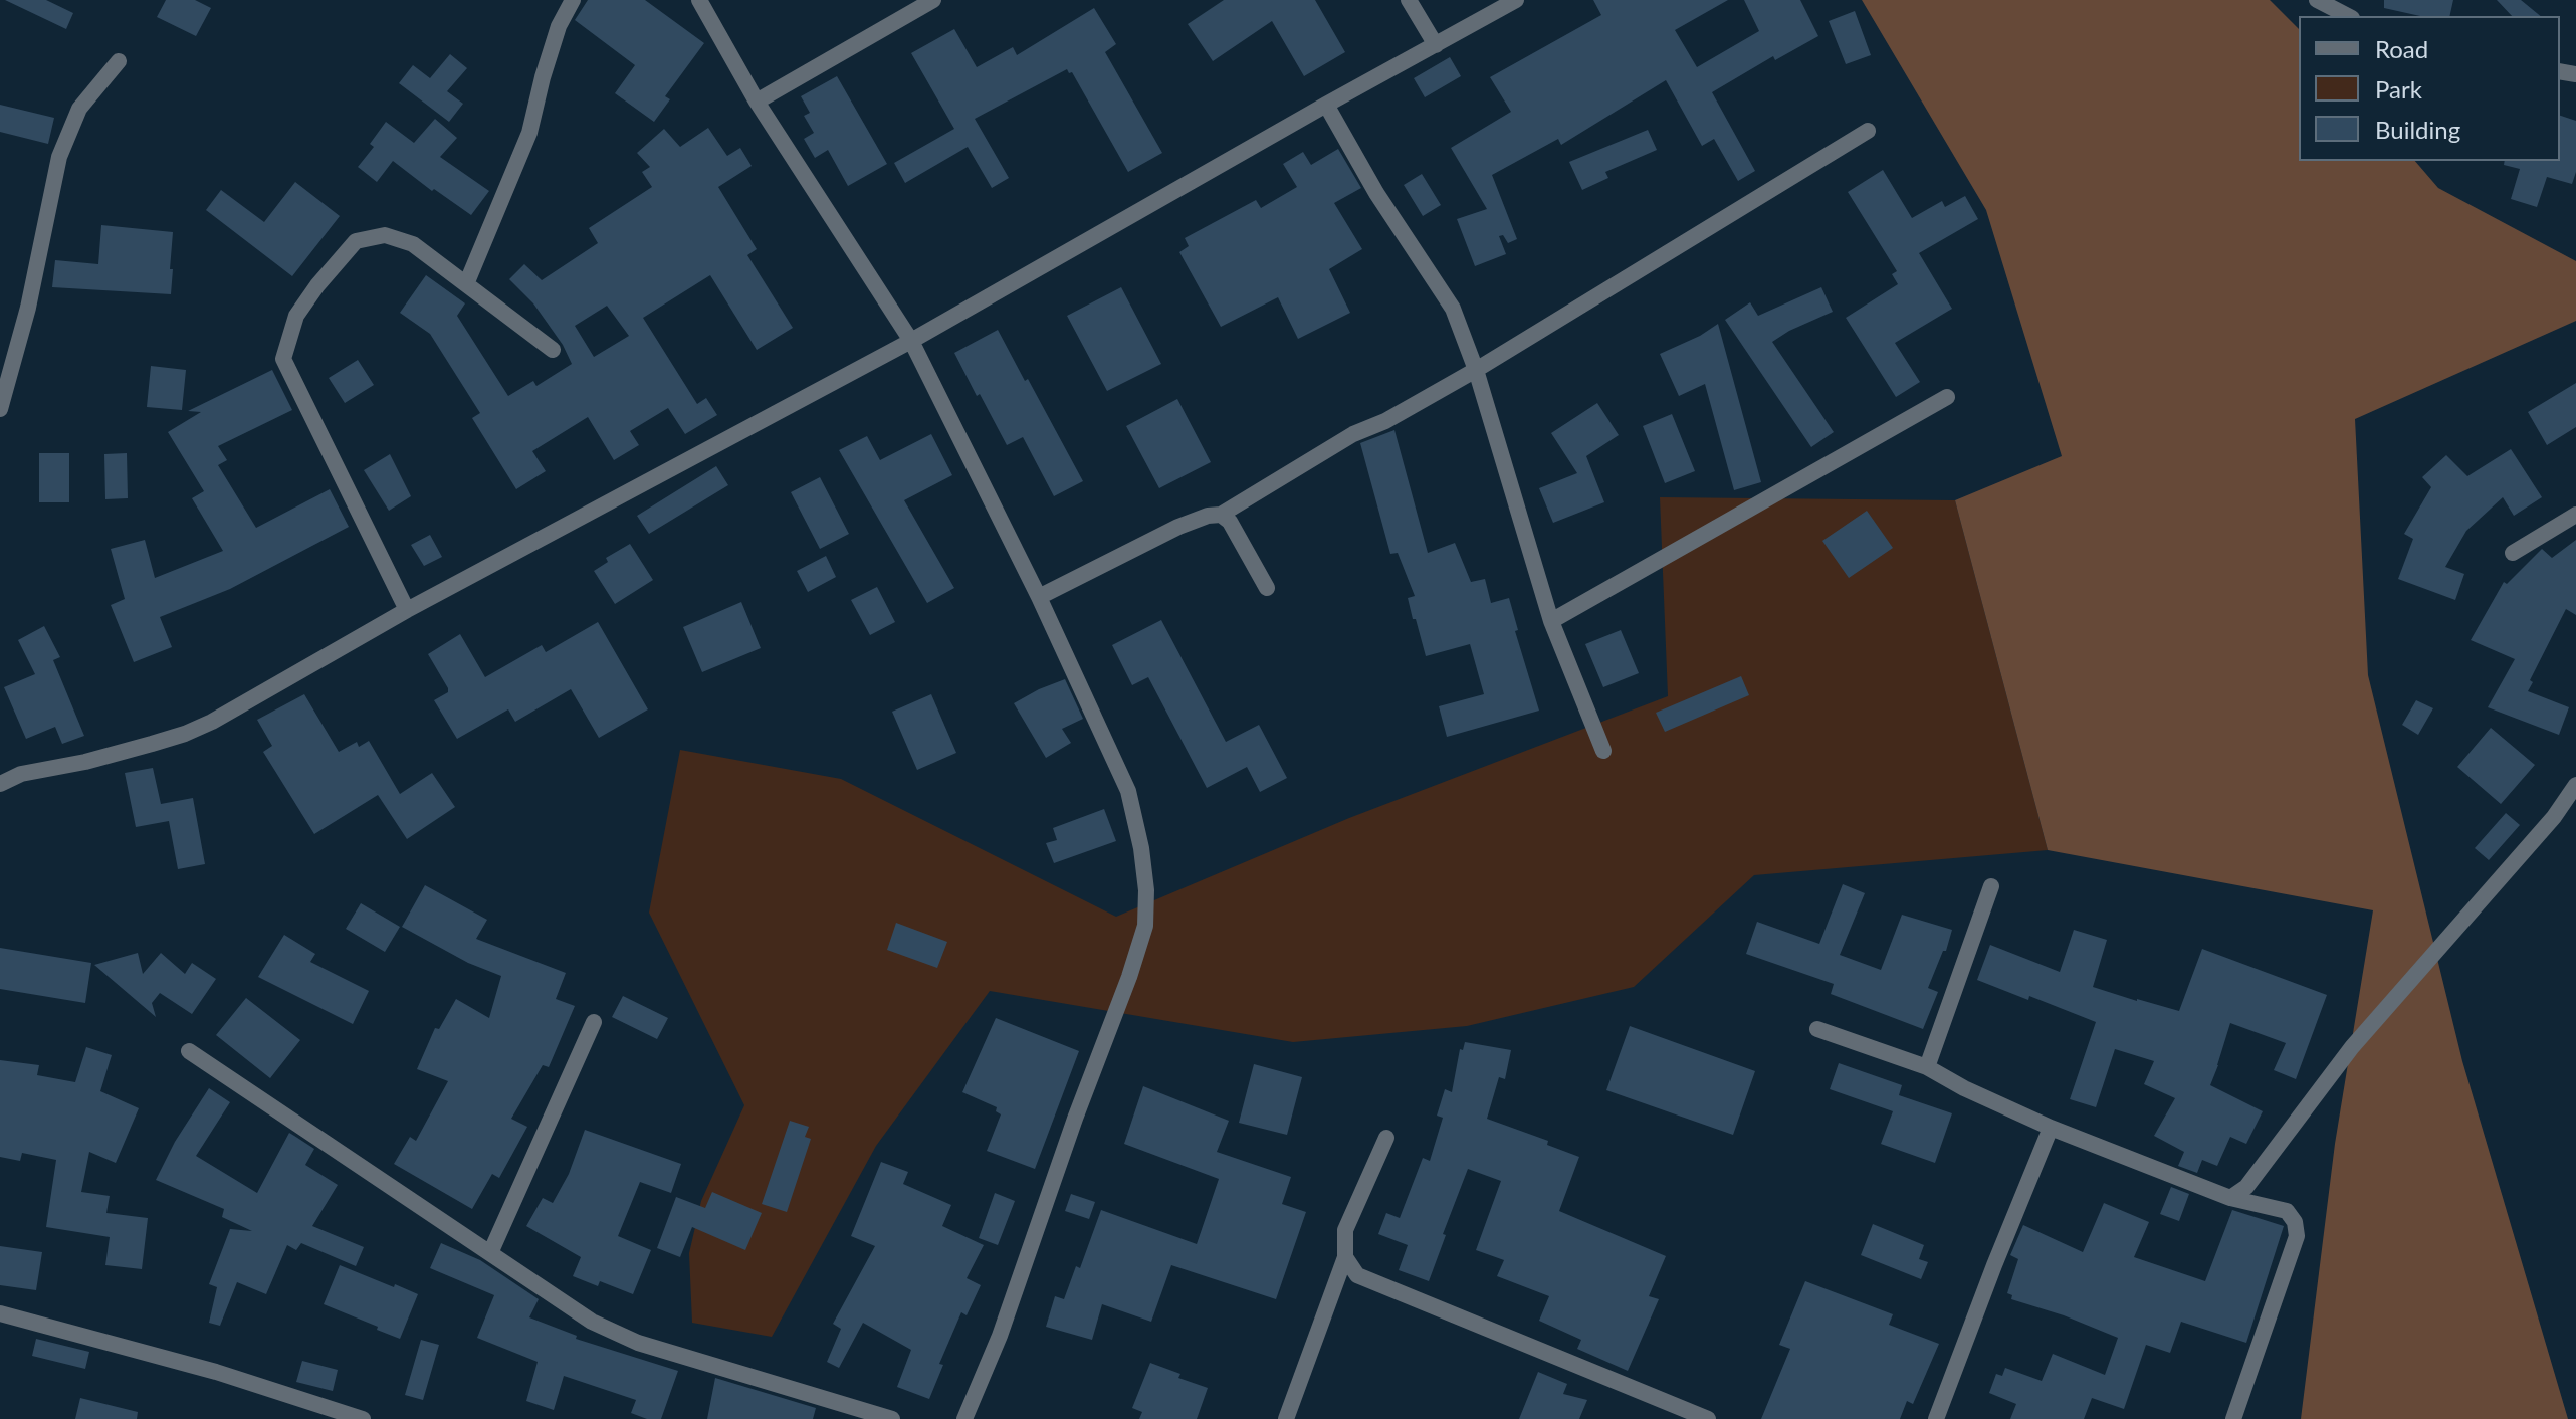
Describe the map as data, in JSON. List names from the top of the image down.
{
  "legend": ["Road", "Park", "Building"]
}
